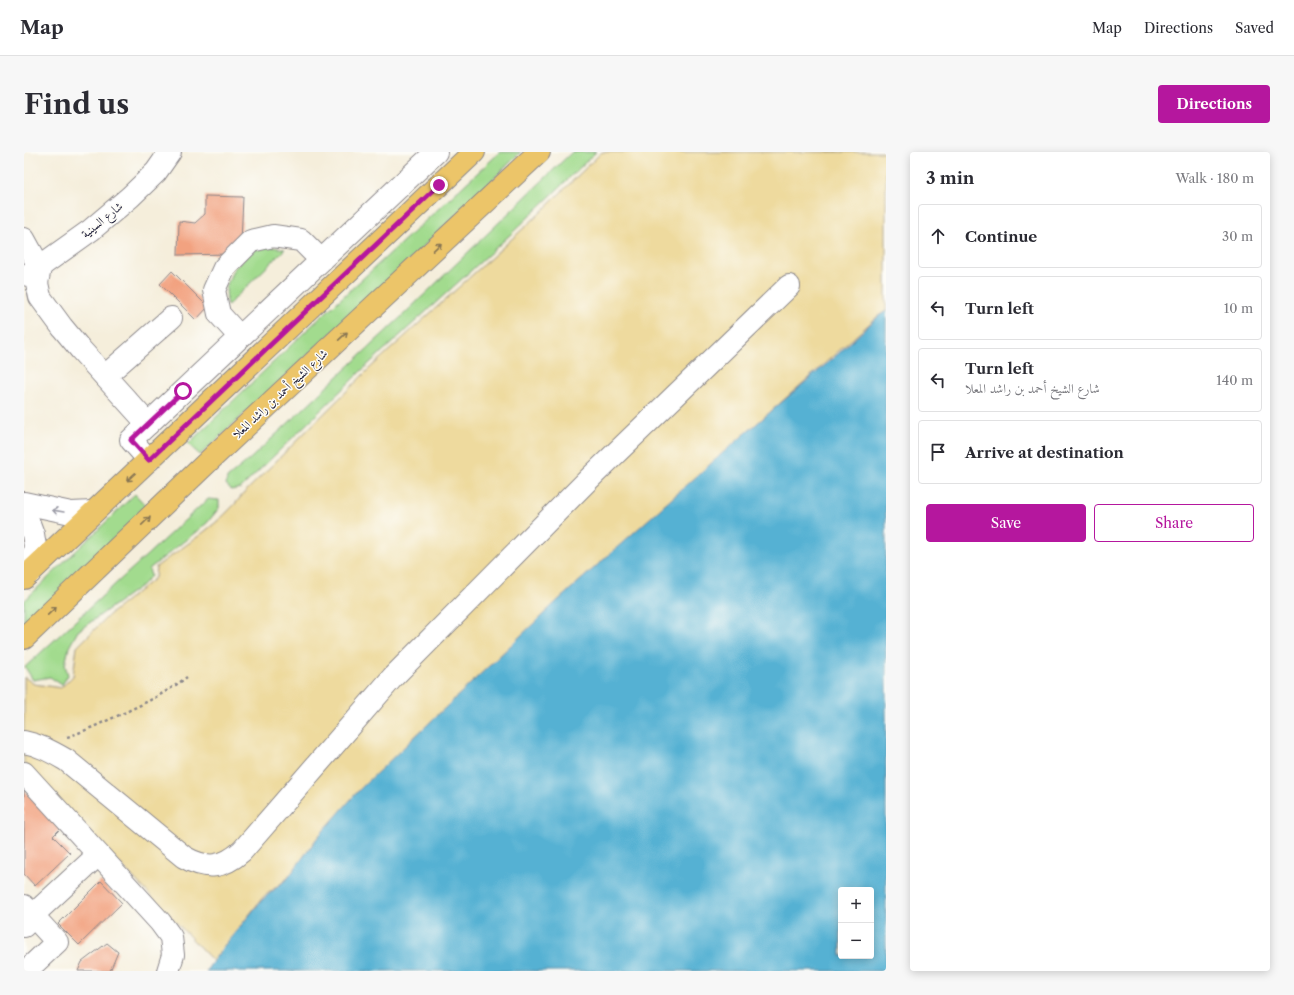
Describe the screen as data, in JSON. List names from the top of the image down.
{
  "streets": {
    "main road": ["شارع الشيخ أحمد بن راشد المعلا"],
    "street": ["شارع السينية"]
  },
  "page": {
    "header": "Map",
    "nav": ["Map", "Directions", "Saved"],
    "buttons": [
      "Directions",
      ["Save", "Share"]
    ],
    "title": "Find us",
    "heading": ["3 min", "Walk · 180 m"],
    "list": [
      ["Continue", "30 m"],
      ["Turn left", "10 m"],
      ["Turn left", "شارع الشيخ أحمد بن راشد المعلا", "140 m"],
      "Arrive at destination"
    ],
    "map_buttons": ["+", "−"]
  }
}
